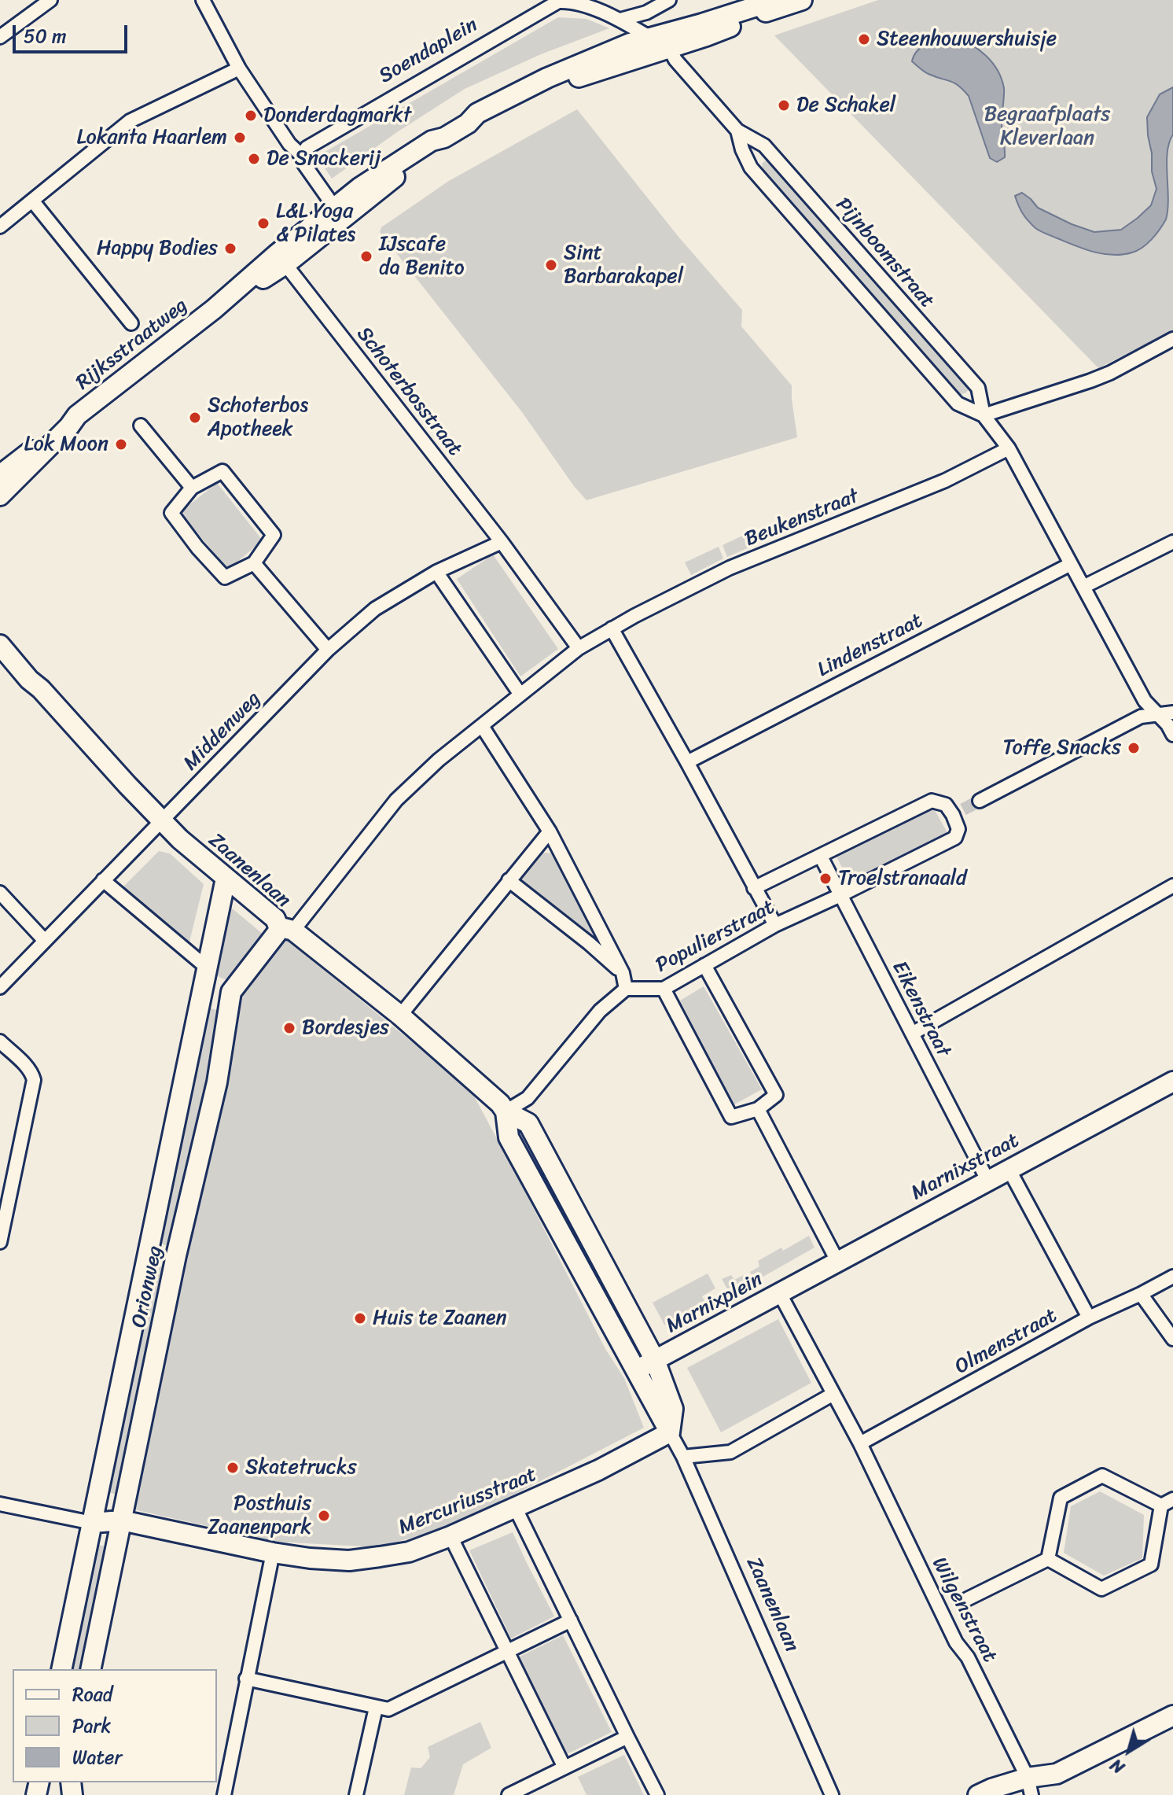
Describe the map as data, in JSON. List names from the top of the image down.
{
  "streets": {
    "street": [
      "Soendaplein",
      "Pijnboomstraat",
      "Rijksstraatweg",
      "Schoterbosstraat",
      "Beukenstraat",
      "Lindenstraat",
      "Middenweg",
      "Zaanenlaan",
      "Populierstraat",
      "Eikenstraat",
      "Marnixstraat",
      "Orionweg",
      "Marnixplein",
      "Olmenstraat",
      "Mercuriusstraat",
      "Wilgenstraat"
    ]
  },
  "crossings": [
    ["Pijnboomstraat", "Beukenstraat"],
    ["Pijnboomstraat", "Lindenstraat"],
    ["Rijksstraatweg", "Schoterbosstraat"],
    ["Schoterbosstraat", "Beukenstraat"],
    ["Schoterbosstraat", "Middenweg"],
    ["Beukenstraat", "Zaanenlaan"],
    ["Beukenstraat", "Orionweg"],
    ["Middenweg", "Zaanenlaan"],
    ["Zaanenlaan", "Orionweg"],
    ["Zaanenlaan", "Marnixplein"],
    ["Zaanenlaan", "Mercuriusstraat"],
    ["Populierstraat", "Eikenstraat"],
    ["Eikenstraat", "Marnixstraat"],
    ["Marnixstraat", "Marnixplein"],
    ["Orionweg", "Mercuriusstraat"],
    ["Marnixplein", "Olmenstraat"],
    ["Marnixplein", "Wilgenstraat"],
    ["Olmenstraat", "Wilgenstraat"]
  ],
  "parks": ["Begraafplaats Kleverlaan"],
  "places": [
    "Steenhouwershuisje",
    "De Schakel",
    "Donderdagmarkt",
    "Lokanta Haarlem",
    "De Snackerij",
    "L&L Yoga & Pilates",
    "Happy Bodies",
    "IJscafe da Benito",
    "Sint Barbarakapel",
    "Schoterbos Apotheek",
    "Lok Moon",
    "Toffe Snacks",
    "Troelstranaald",
    "Bordesjes",
    "Huis te Zaanen",
    "Skatetrucks",
    "Posthuis Zaanenpark"
  ],
  "legend": ["Road", "Park", "Water"],
  "scale_bar": "50 m",
  "north": "bottom left"
}
